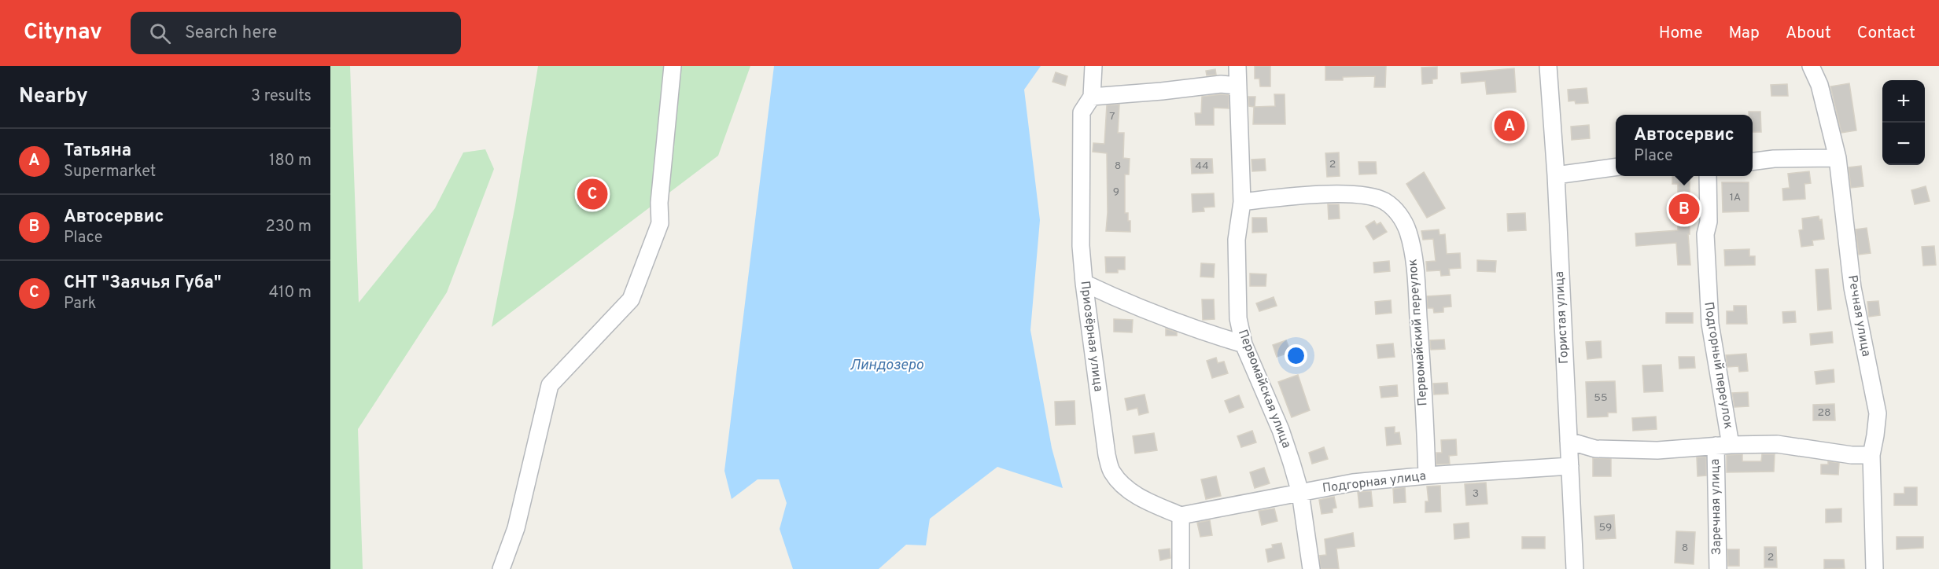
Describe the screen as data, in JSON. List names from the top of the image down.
{
  "streets": {
    "street": [
      "Речная улица",
      "Гористая улица",
      "Первомайский переулок",
      "Приозёрная улица",
      "Подгорный переулок",
      "Первомайская улица",
      "Подгорная улица",
      "Заречная улица"
    ]
  },
  "crossings": [
    ["Гористая улица", "Подгорная улица"],
    ["Первомайский переулок", "Первомайская улица"],
    ["Первомайский переулок", "Подгорная улица"],
    ["Приозёрная улица", "Подгорная улица"],
    ["Подгорный переулок", "Заречная улица"],
    ["Первомайская улица", "Подгорная улица"]
  ],
  "water": ["Линдозеро"],
  "house_numbers": [
    "7",
    "2",
    "8",
    "44",
    "9",
    "1А",
    "55",
    "28",
    "3",
    "59",
    "8",
    "2"
  ],
  "page": {
    "header": "Citynav",
    "search": "Search here",
    "nav": [
      "Home",
      "Map",
      "About",
      "Contact"
    ],
    "heading": ["Nearby", "3 results"],
    "map_buttons": ["+", "−"],
    "pins": ["A", "C", "B"],
    "popup": ["Автосервис", "Place"],
    "list": [
      {
        "mark": "A",
        "name": "Татьяна",
        "note": "Supermarket",
        "value": "180 m"
      },
      {
        "mark": "B",
        "name": "Автосервис",
        "note": "Place",
        "value": "230 m"
      },
      {
        "mark": "C",
        "name": "СНТ \"Заячья Губа\"",
        "note": "Park",
        "value": "410 m"
      }
    ]
  }
}
